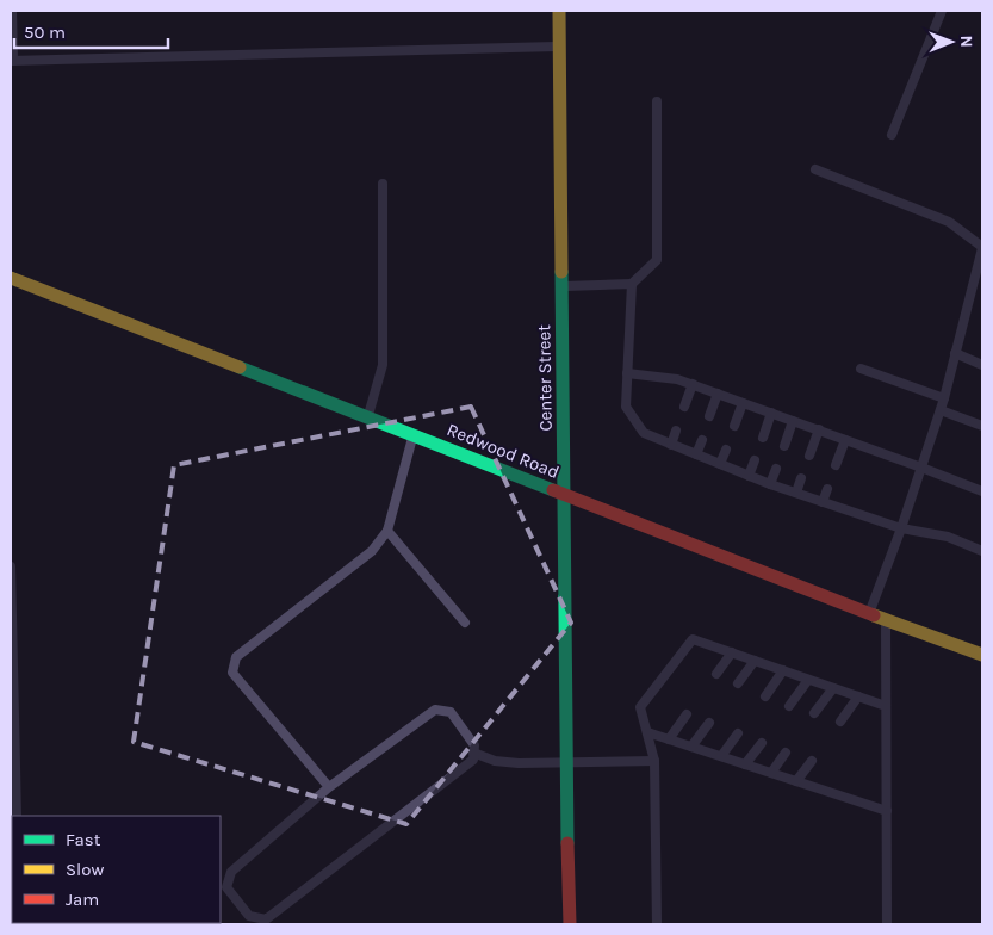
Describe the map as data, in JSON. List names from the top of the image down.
{
  "streets": {
    "main road": ["Center Street", "Redwood Road"]
  },
  "crossings": [
    ["Center Street", "Redwood Road"]
  ],
  "legend": ["Fast", "Slow", "Jam"],
  "scale_bar": "50 m",
  "north": "right"
}
